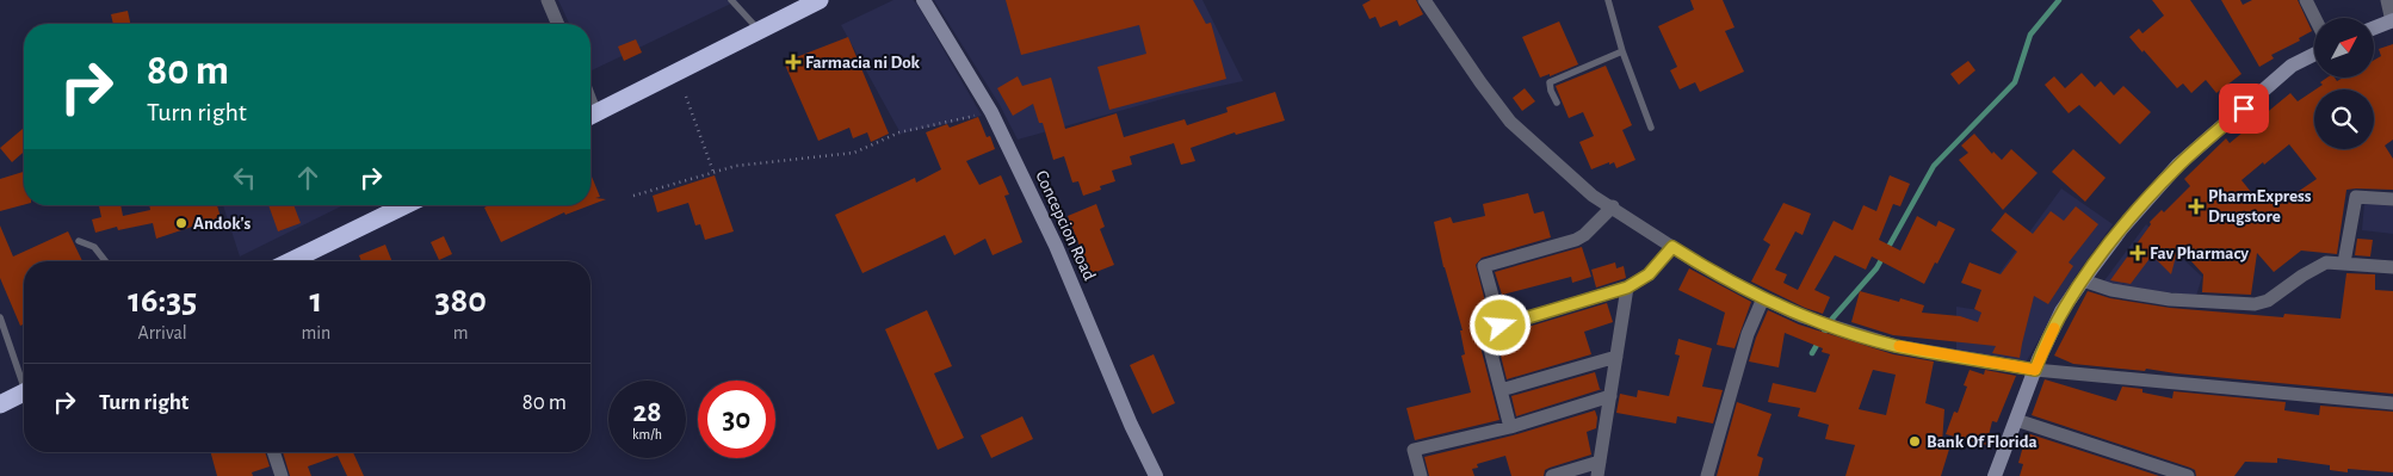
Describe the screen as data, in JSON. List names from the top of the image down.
{
  "streets": {
    "main road": ["Concepcion Road"]
  },
  "places": {
    "health": ["Farmacia ni Dok", "PharmExpress Drugstore", "Fav Pharmacy"],
    "other": ["Andok's", "Bank Of Florida"]
  },
  "north": "top right",
  "page": {
    "turn": ["80 m", "Turn right"],
    "eta": [
      "16:35",
      "Arrival",
      "1",
      "min",
      "380",
      "m"
    ],
    "list": [
      {
        "name": "Turn right",
        "value": "80 m"
      }
    ],
    "speed": "28 km/h",
    "limit": "30"
  }
}
